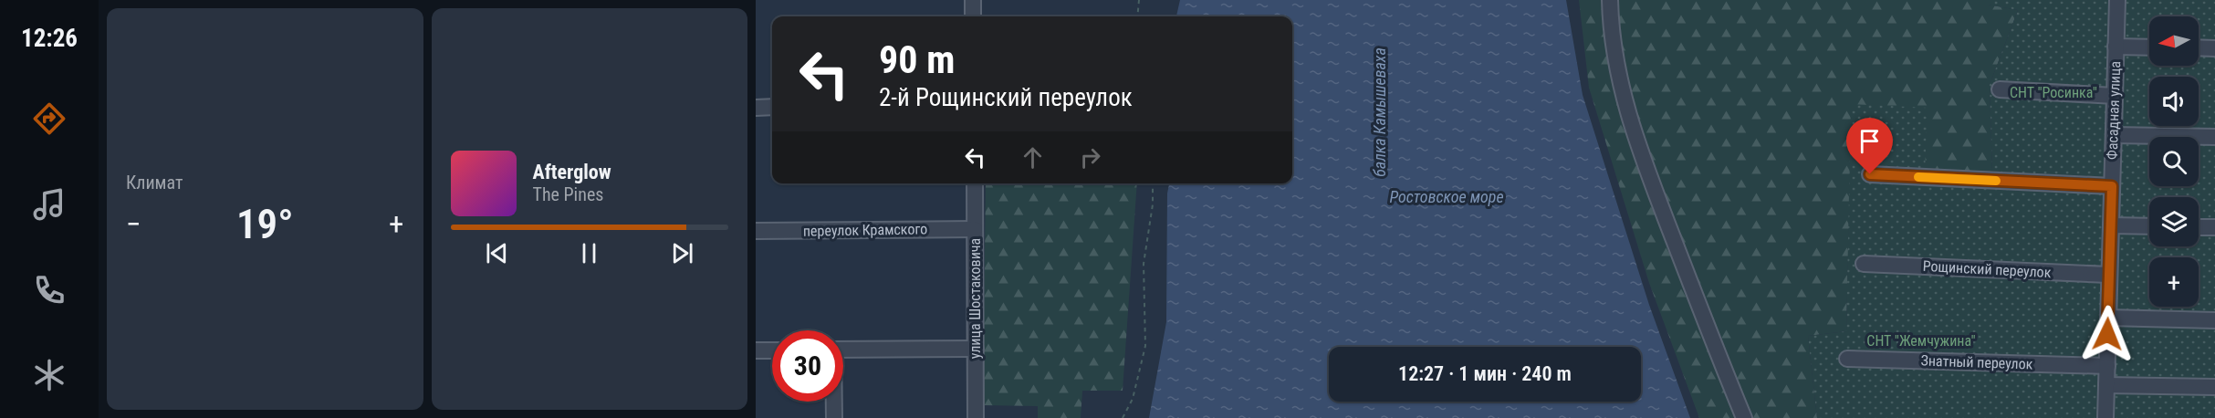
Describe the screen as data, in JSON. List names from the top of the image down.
{
  "streets": {
    "street": [
      "Фасадная улица",
      "переулок Крамского",
      "Рощинский переулок",
      "улица Шостаковича",
      "Знатный переулок"
    ]
  },
  "crossings": [
    ["Фасадная улица", "Рощинский переулок"],
    ["Фасадная улица", "Знатный переулок"],
    ["переулок Крамского", "улица Шостаковича"]
  ],
  "water": ["балка Камышеваха", "Ростовское море"],
  "parks": ["СНТ \"Росинка\"", "СНТ \"Жемчужина\""],
  "north": "left",
  "page": {
    "tabs": "12:26",
    "tile": "Климат",
    "map_buttons": "+",
    "turn": ["90 m", "2-й Рощинский переулок"],
    "song": ["Afterglow", "The Pines"],
    "heat": ["−", "19°", "+"],
    "limit": "30",
    "trip": "12:27 · 1 мин · 240 m"
  }
}
